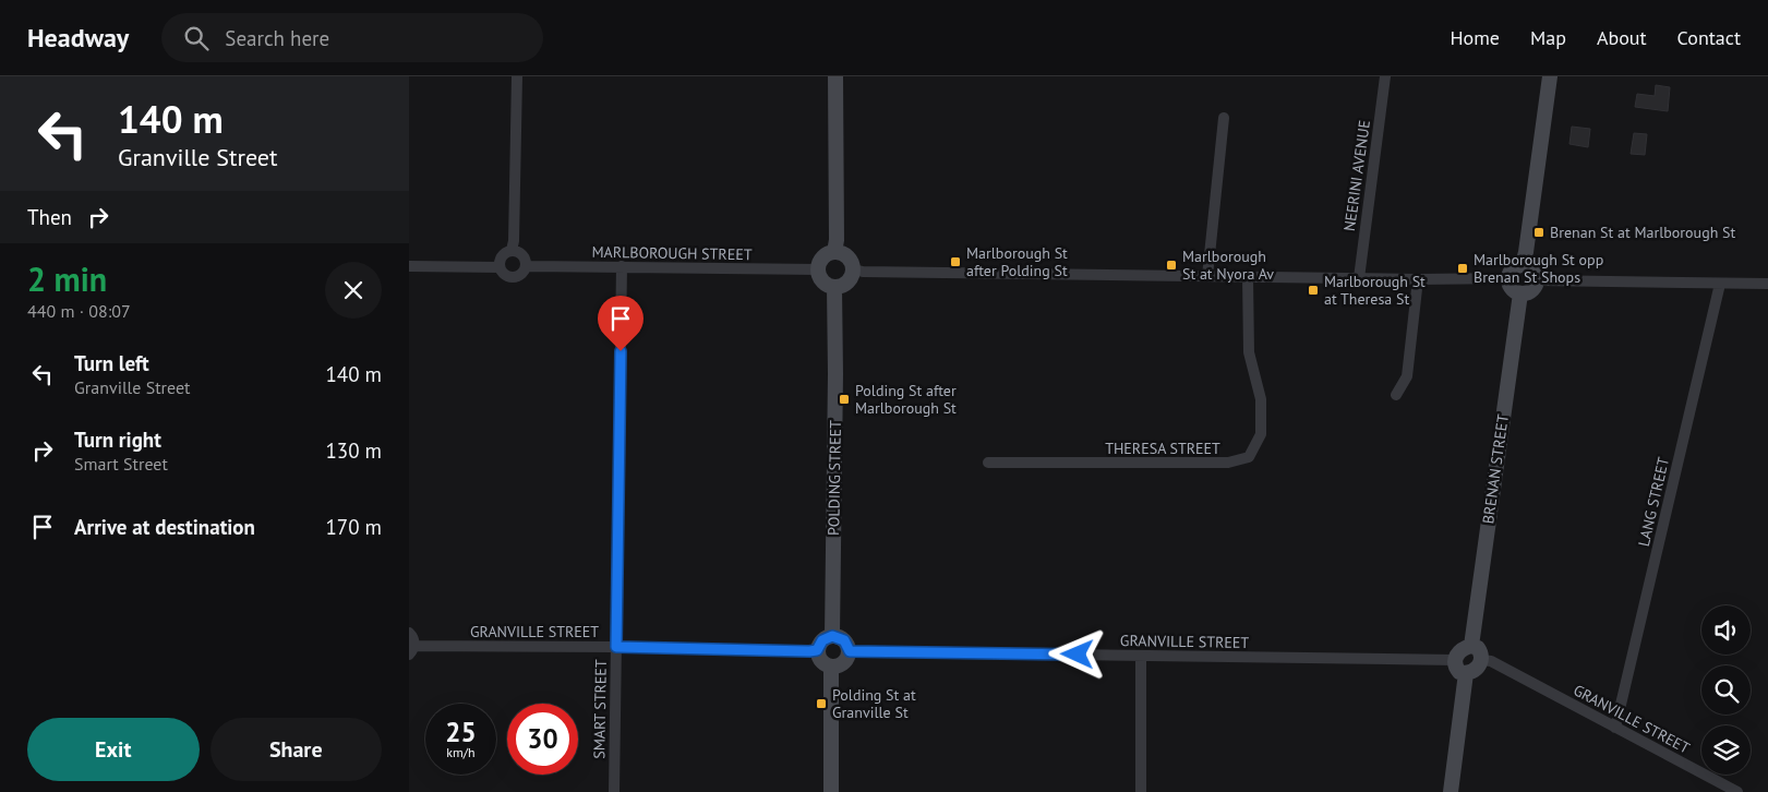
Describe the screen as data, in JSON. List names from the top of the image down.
{
  "streets": {
    "main road": ["BRENAN STREET", "POLDING STREET"],
    "street": [
      "NEERINI AVENUE",
      "MARLBOROUGH STREET",
      "THERESA STREET",
      "LANG STREET",
      "GRANVILLE STREET",
      "SMART STREET"
    ]
  },
  "crossings": [
    ["MARLBOROUGH STREET", "POLDING STREET"],
    ["MARLBOROUGH STREET", "SMART STREET"],
    ["BRENAN STREET", "GRANVILLE STREET"],
    ["POLDING STREET", "GRANVILLE STREET"],
    ["LANG STREET", "GRANVILLE STREET"],
    ["GRANVILLE STREET", "SMART STREET"]
  ],
  "places": {
    "transit": [
      "Brenan St at Marlborough St",
      "Marlborough St after Polding St",
      "Marlborough St at Nyora Av",
      "Marlborough St opp Brenan St Shops",
      "Marlborough St at Theresa St",
      "Polding St after Marlborough St",
      "Polding St at Granville St"
    ]
  },
  "page": {
    "header": "Headway",
    "search": "Search here",
    "nav": [
      "Home",
      "Map",
      "About",
      "Contact"
    ],
    "turn": ["140 m", "Granville Street"],
    "then": "Then",
    "heading": ["2 min", "440 m · 08:07"],
    "list": [
      {
        "name": "Turn left",
        "note": "Granville Street",
        "value": "140 m"
      },
      {
        "name": "Turn right",
        "note": "Smart Street",
        "value": "130 m"
      },
      {
        "name": "Arrive at destination",
        "value": "170 m"
      }
    ],
    "speed": "25 km/h",
    "limit": "30",
    "buttons": ["Exit", "Share"]
  }
}
